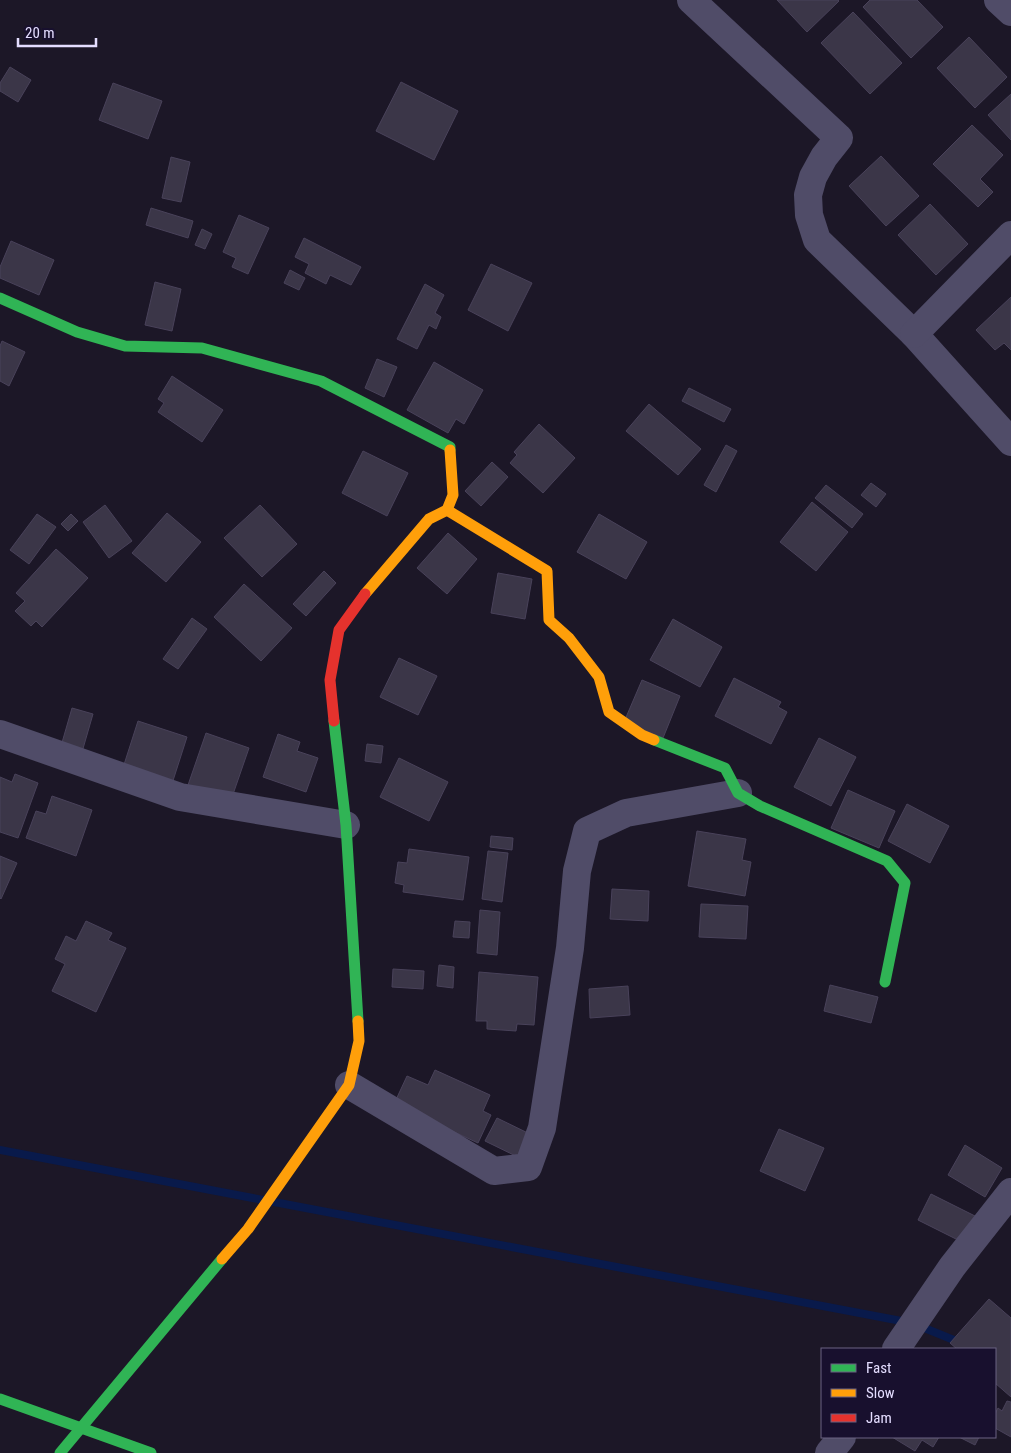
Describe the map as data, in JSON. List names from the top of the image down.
{
  "legend": ["Fast", "Slow", "Jam"],
  "scale_bar": "20 m"
}
